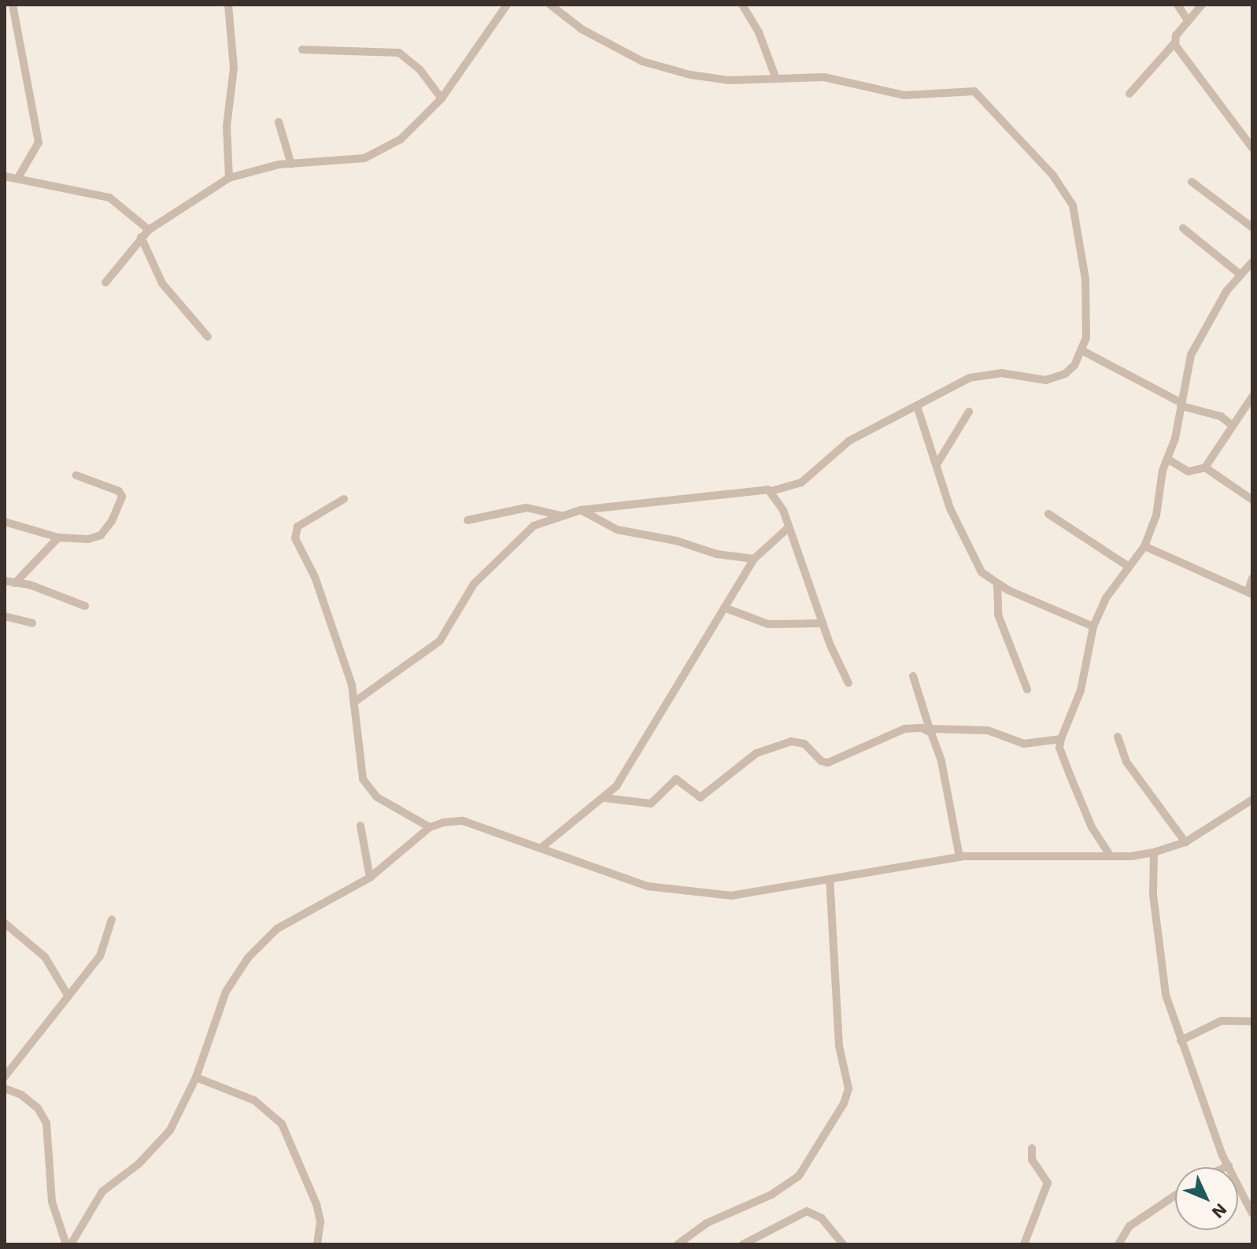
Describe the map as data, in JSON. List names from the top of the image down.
{
  "north": "bottom right"
}
